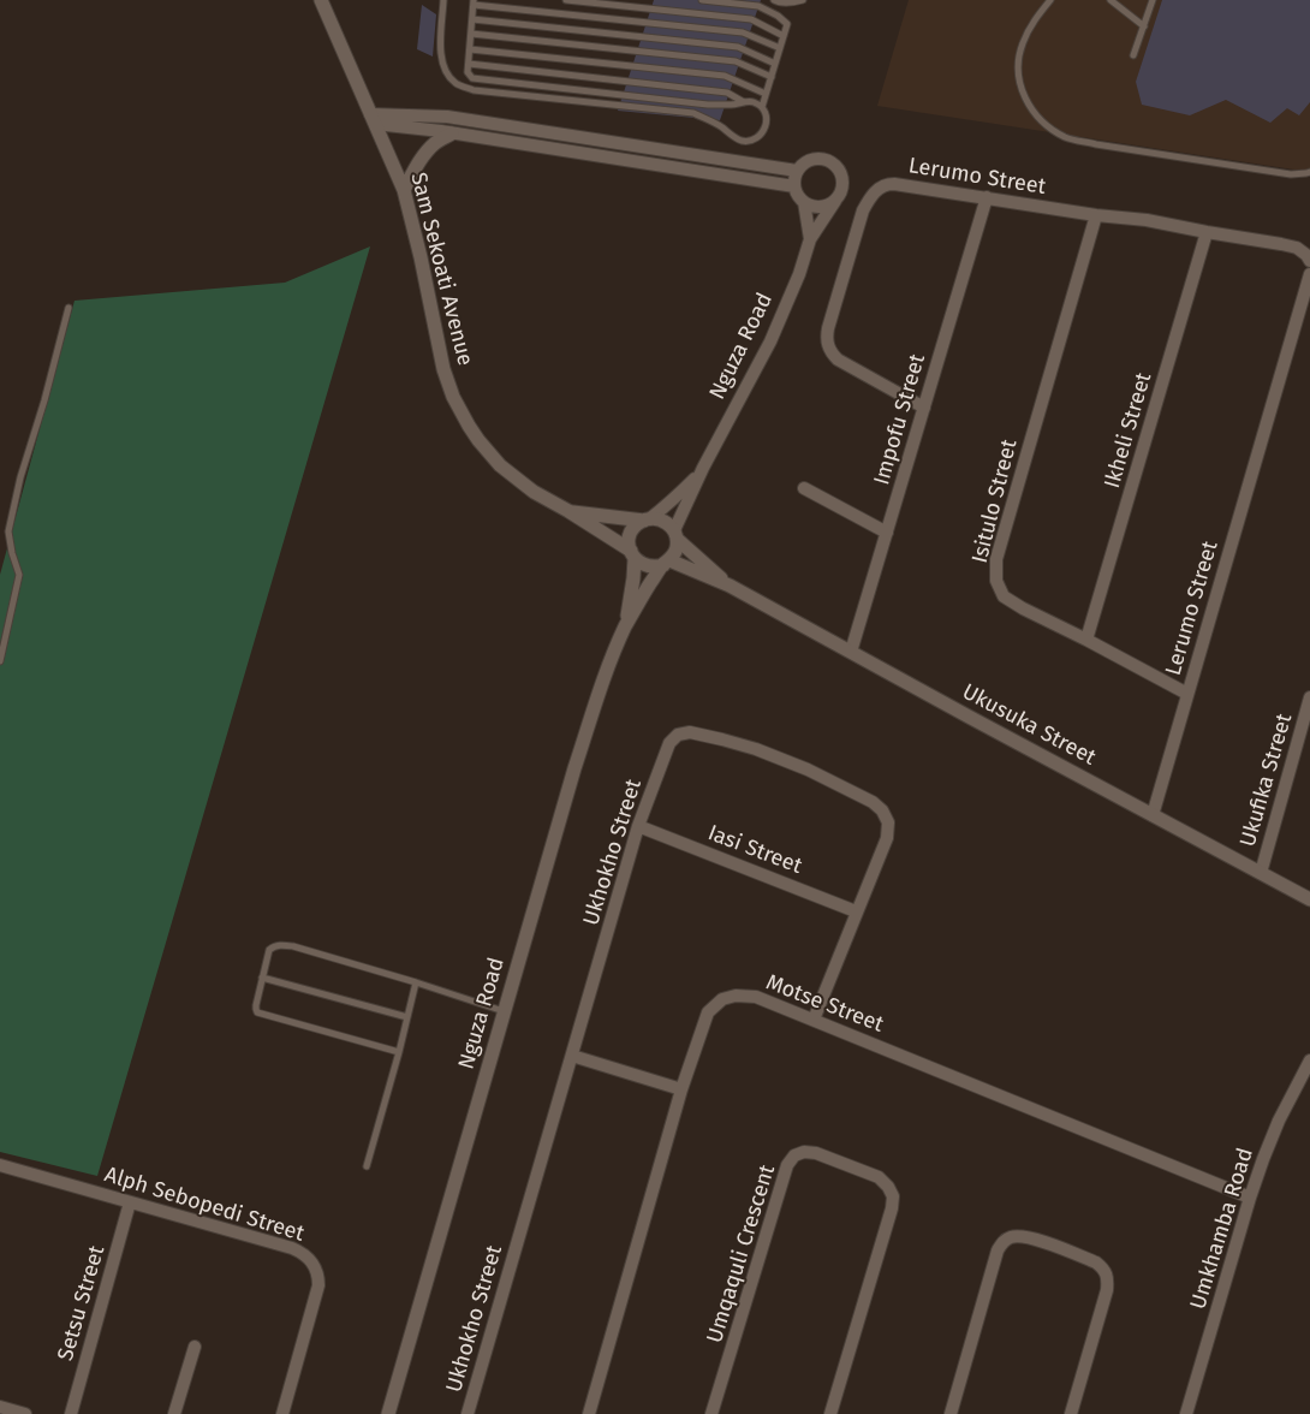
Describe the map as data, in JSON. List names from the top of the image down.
{
  "streets": {
    "street": [
      "Lerumo Street",
      "Sam Sekoati Avenue",
      "Nguza Road",
      "Impofu Street",
      "Ikheli Street",
      "Isitulo Street",
      "Ukusuka Street",
      "Ukufika Street",
      "Iasi Street",
      "Ukhokho Street",
      "Motse Street",
      "Alph Sebopedi Street",
      "Umkhamba Road",
      "Umqaquli Crescent",
      "Setsu Street"
    ]
  },
  "crossings": [
    ["Lerumo Street", "Impofu Street"],
    ["Lerumo Street", "Ikheli Street"],
    ["Lerumo Street", "Isitulo Street"],
    ["Lerumo Street", "Ukusuka Street"],
    ["Sam Sekoati Avenue", "Nguza Road"],
    ["Sam Sekoati Avenue", "Ukusuka Street"],
    ["Nguza Road", "Ukusuka Street"],
    ["Impofu Street", "Ukusuka Street"],
    ["Ikheli Street", "Isitulo Street"],
    ["Ukusuka Street", "Ukufika Street"],
    ["Iasi Street", "Ukhokho Street"],
    ["Ukhokho Street", "Motse Street"],
    ["Motse Street", "Umkhamba Road"],
    ["Alph Sebopedi Street", "Setsu Street"]
  ]
}
